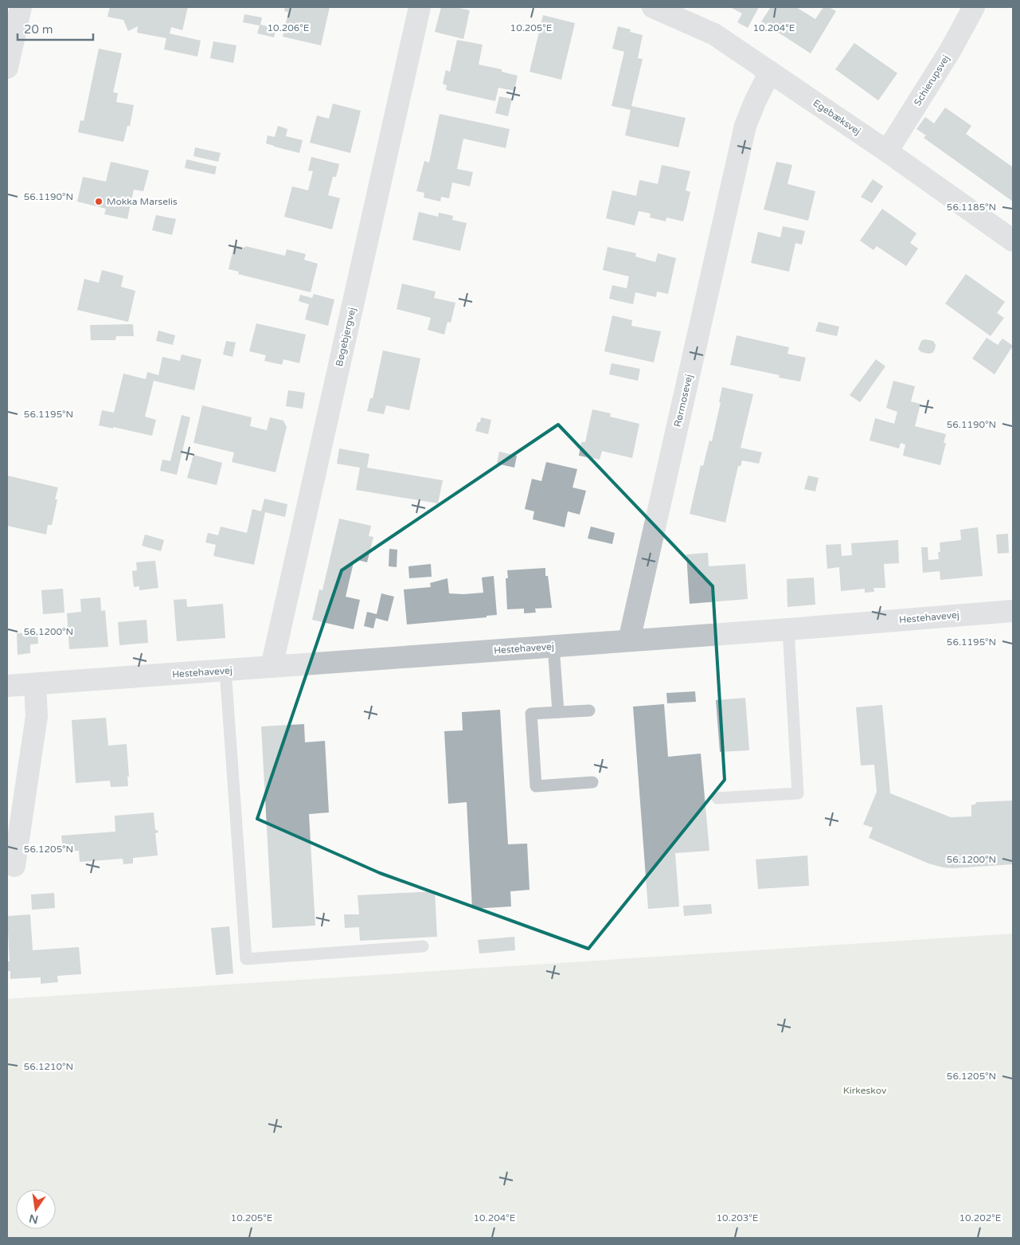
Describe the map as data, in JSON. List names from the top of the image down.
{
  "streets": {
    "street": [
      "Schierupsvej",
      "Egebæksvej",
      "Bøgebjergvej",
      "Rørmosevej",
      "Hestehavevej"
    ]
  },
  "crossings": [
    ["Schierupsvej", "Egebæksvej"],
    ["Egebæksvej", "Rørmosevej"],
    ["Bøgebjergvej", "Hestehavevej"],
    ["Rørmosevej", "Hestehavevej"]
  ],
  "parks": ["Kirkeskov"],
  "places": ["Mokka Marselis"],
  "scale_bar": "20 m",
  "north": "bottom",
  "coordinates": [
    "10.206°E",
    "10.205°E",
    "10.204°E",
    "56.1190°N",
    "56.1185°N",
    "56.1195°N",
    "56.1200°N",
    "56.1205°N",
    "56.1210°N",
    "10.203°E",
    "10.202°E"
  ]
}
